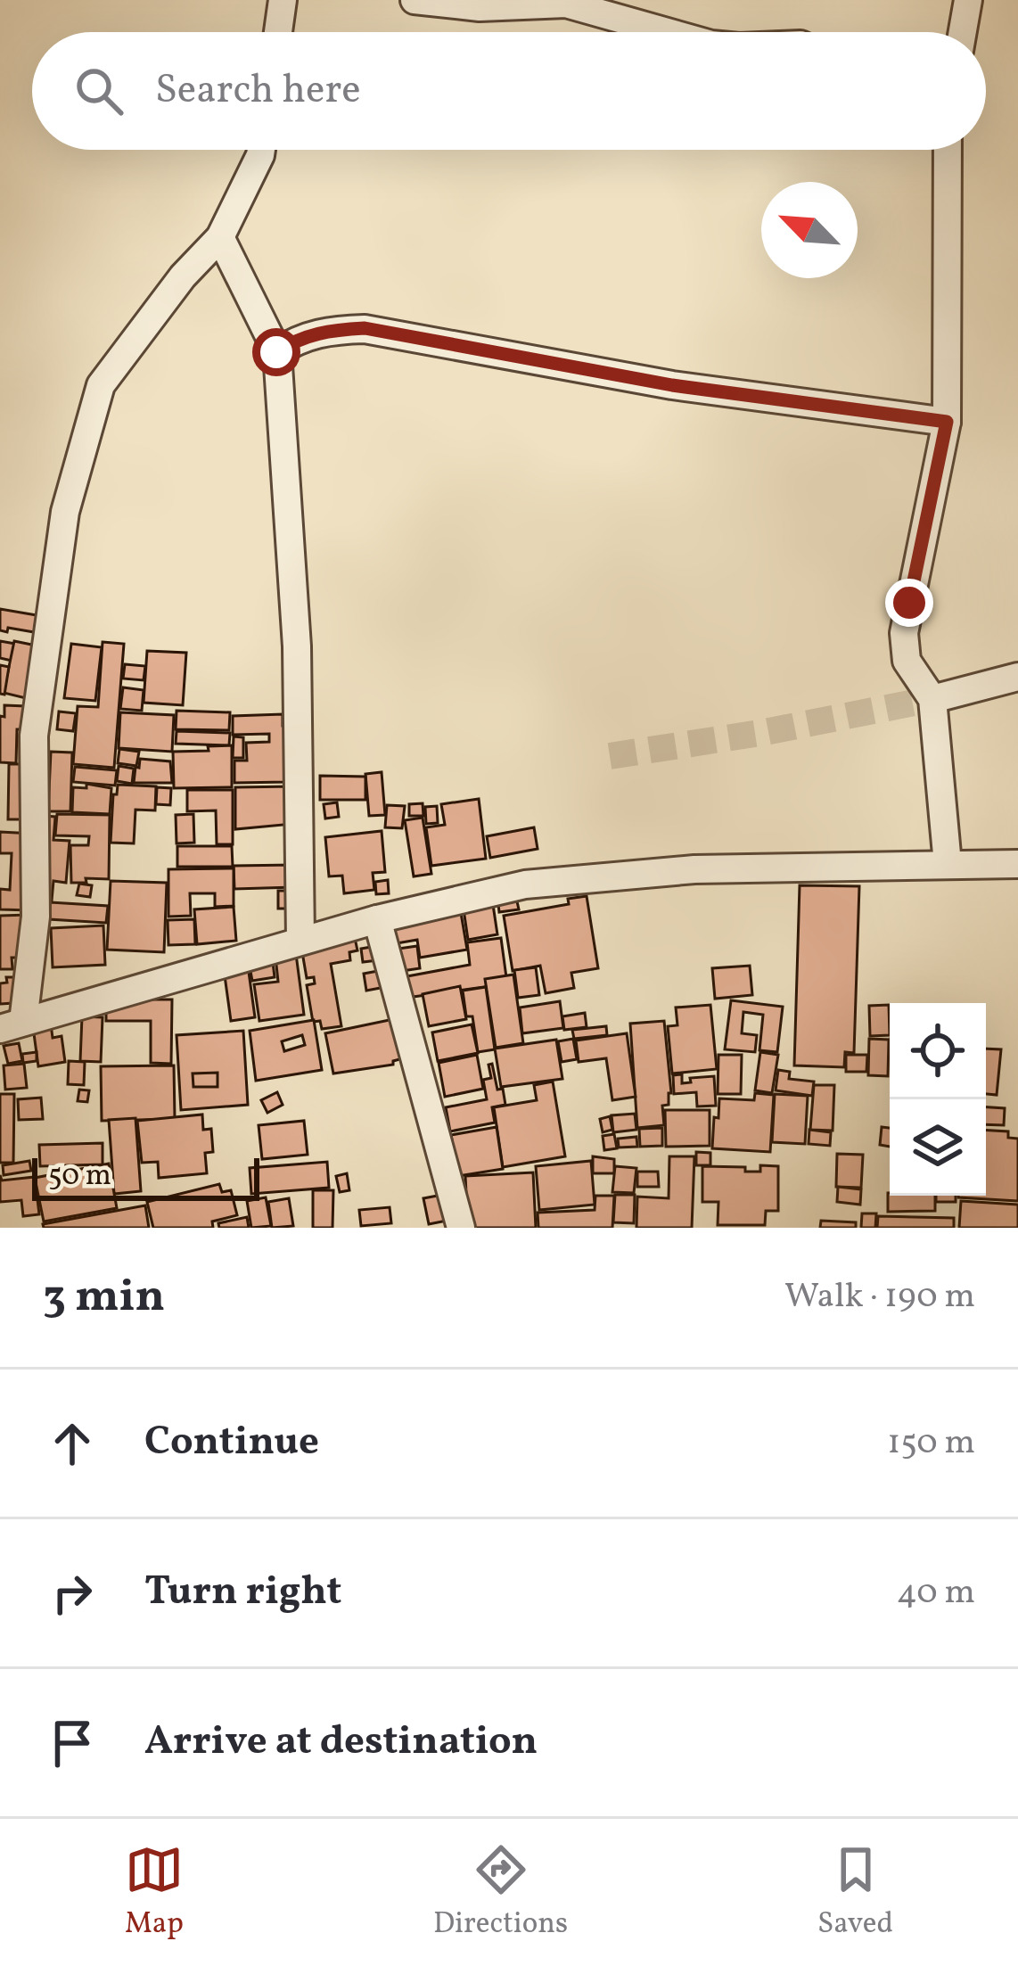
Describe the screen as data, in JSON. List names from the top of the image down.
{
  "scale_bar": "50 m",
  "north": "top left",
  "page": {
    "search": "Search here",
    "scale": "50 m",
    "heading": ["3 min", "Walk · 190 m"],
    "list": [
      ["Continue", "150 m"],
      ["Turn right", "40 m"],
      "Arrive at destination"
    ],
    "nav": ["Map", "Directions", "Saved"]
  }
}
